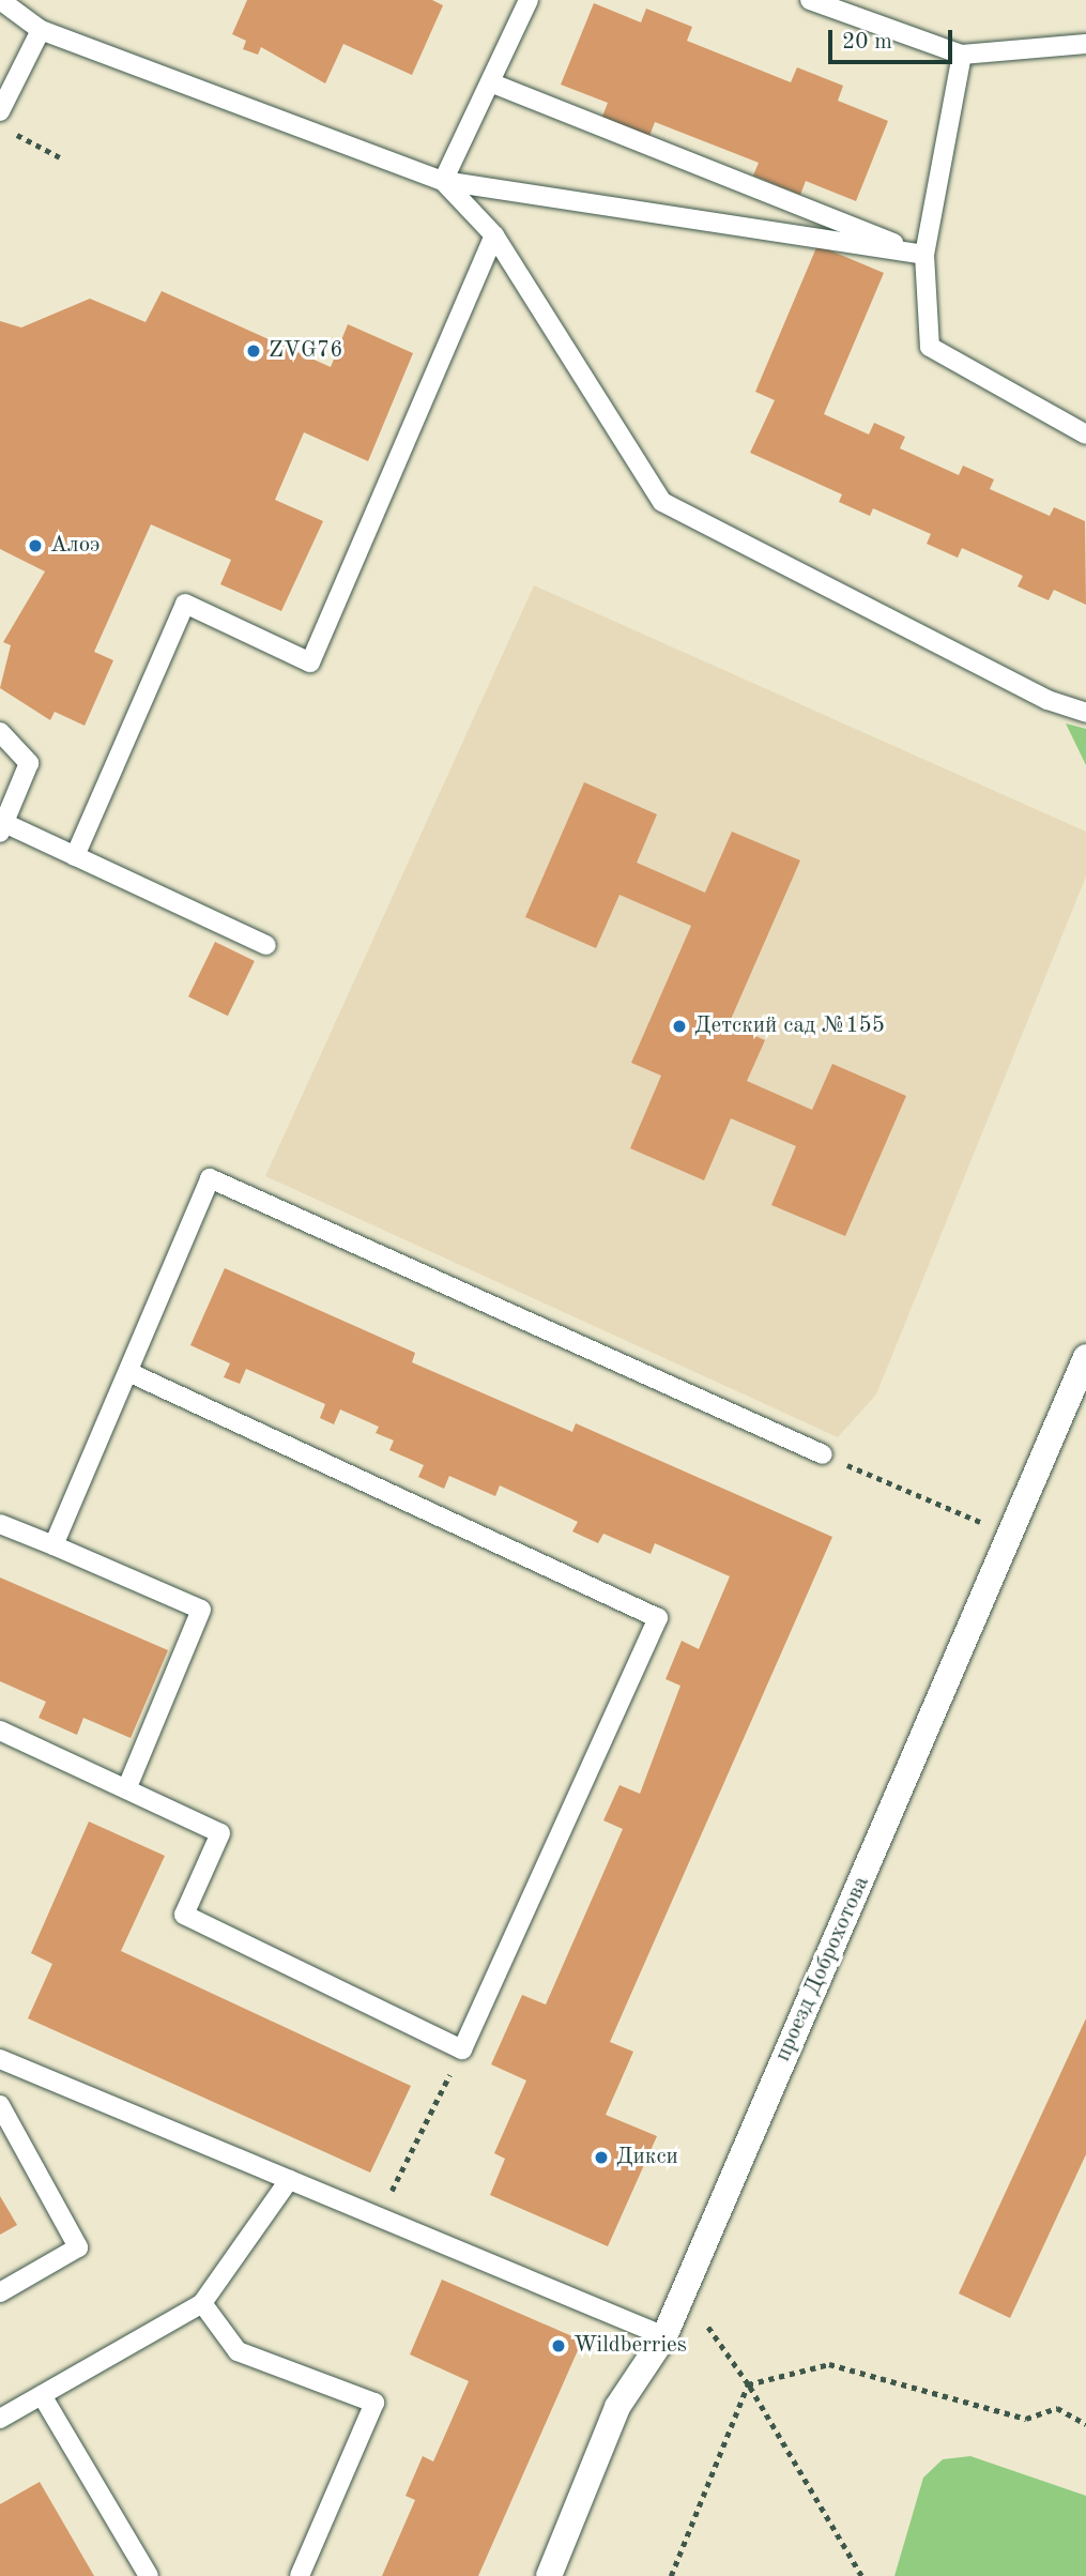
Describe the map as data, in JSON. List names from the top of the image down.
{
  "streets": {
    "street": ["проезд Доброхотова"]
  },
  "places": [
    "ZVG76",
    "Алоэ",
    "Детский сад №155",
    "Дикси",
    "Wildberries"
  ],
  "scale_bar": "20 m"
}
